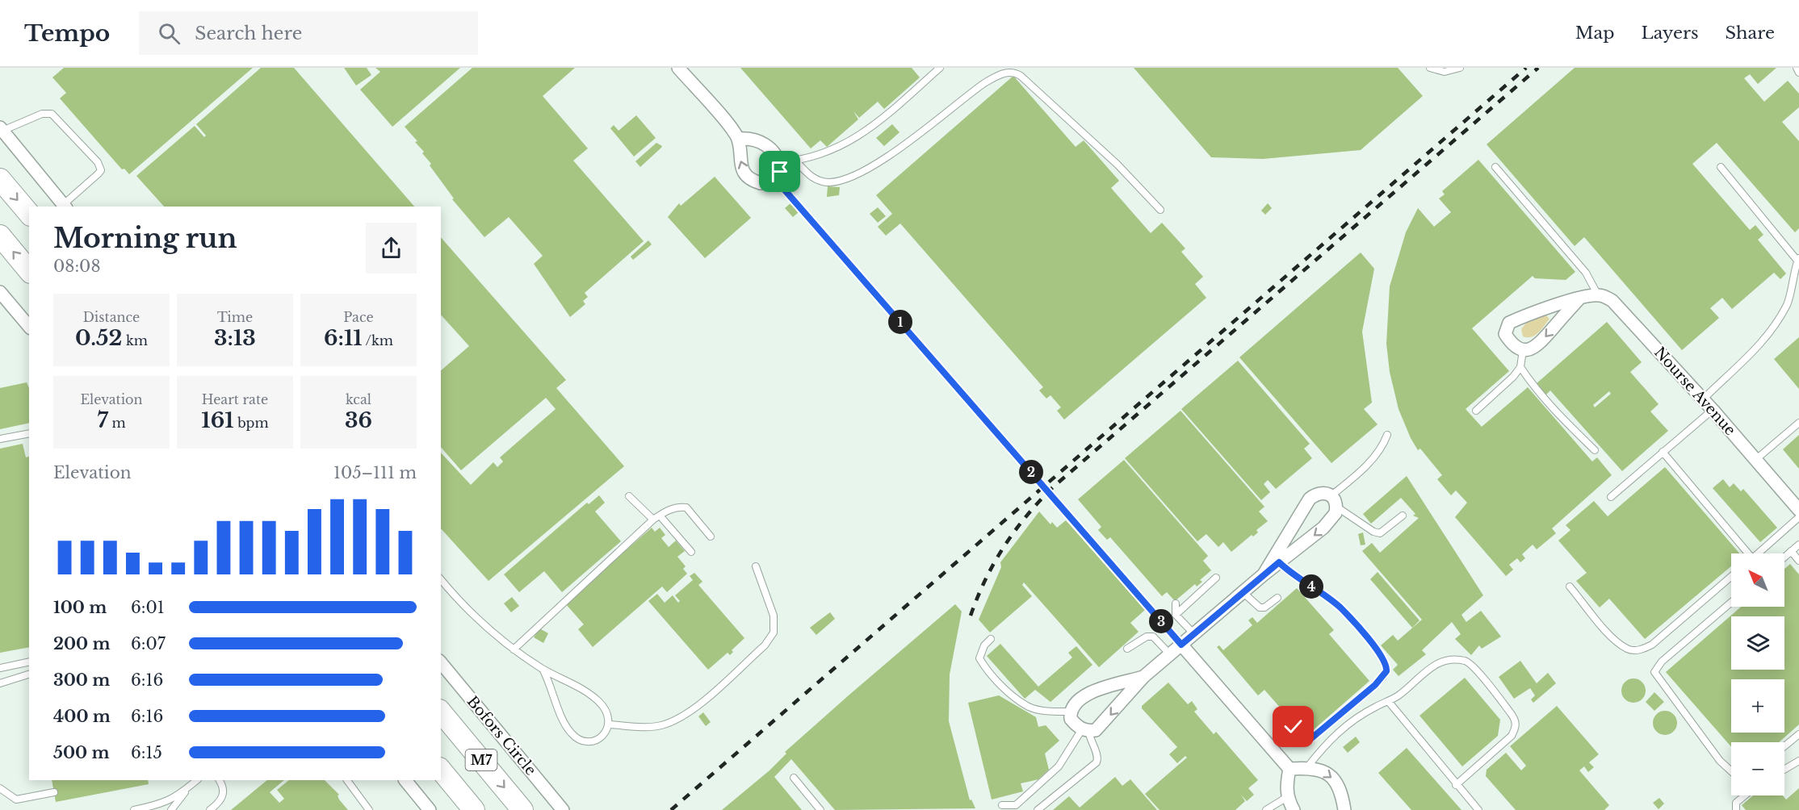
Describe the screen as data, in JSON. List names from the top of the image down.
{
  "streets": {
    "highway": ["M7"],
    "street": ["Nourse Avenue", "Bofors Circle"]
  },
  "north": "top left",
  "page": {
    "header": "Tempo",
    "search": "Search here",
    "nav": ["Map", "Layers", "Share"],
    "heading": ["Morning run", "08:08"],
    "stats": [
      ["Distance", "0.52 km"],
      ["Time", "3:13"],
      ["Pace", "6:11 /km"],
      ["Elevation", "7 m"],
      ["Heart rate", "161 bpm"],
      ["kcal", "36"]
    ],
    "pins": [
      "1",
      "2",
      "4",
      "3"
    ],
    "chart": ["Elevation", "105–111 m"],
    "map_buttons": ["+", "−"],
    "list": [
      {
        "name": "100 m",
        "note": "6:01"
      },
      {
        "name": "200 m",
        "note": "6:07"
      },
      {
        "name": "300 m",
        "note": "6:16"
      },
      {
        "name": "400 m",
        "note": "6:16"
      },
      {
        "name": "500 m",
        "note": "6:15"
      }
    ]
  }
}
